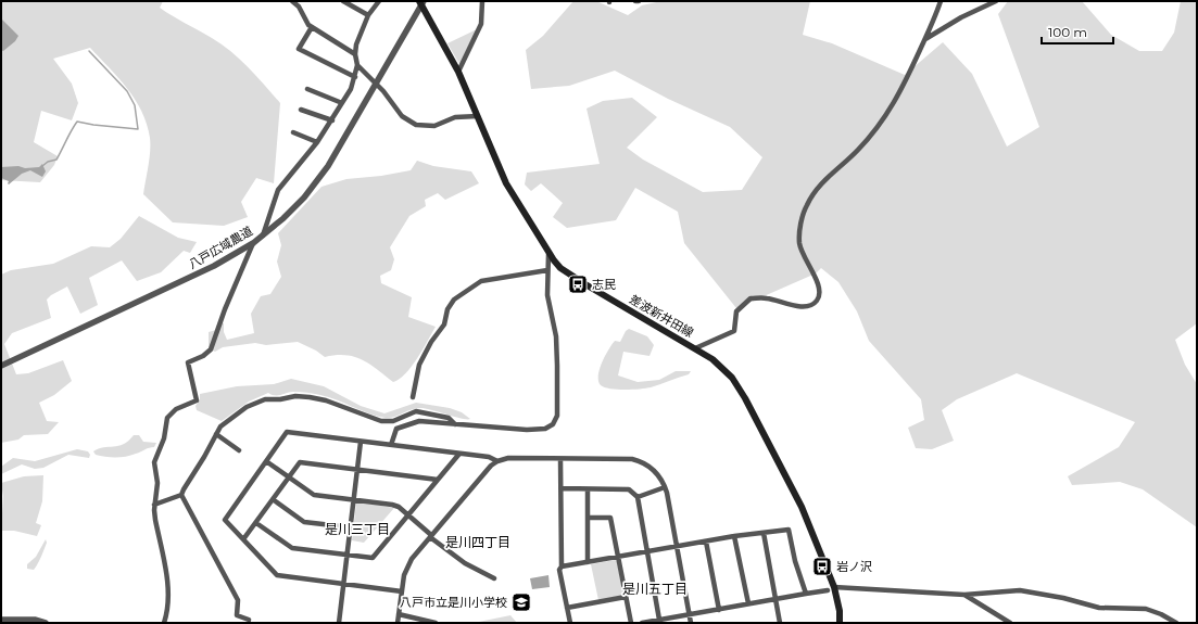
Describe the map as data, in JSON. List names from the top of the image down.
{
  "streets": {
    "main road": ["差波新井田線"],
    "street": ["八戸広域農道"]
  },
  "crossings": [
    ["八戸広域農道", "差波新井田線"]
  ],
  "districts": ["是川三丁目", "是川四丁目", "是川五丁目"],
  "places": {
    "bus stop": ["志民", "岩ノ沢"],
    "school or university": ["八戸市立是川小学校"]
  },
  "scale_bar": "100 m"
}
